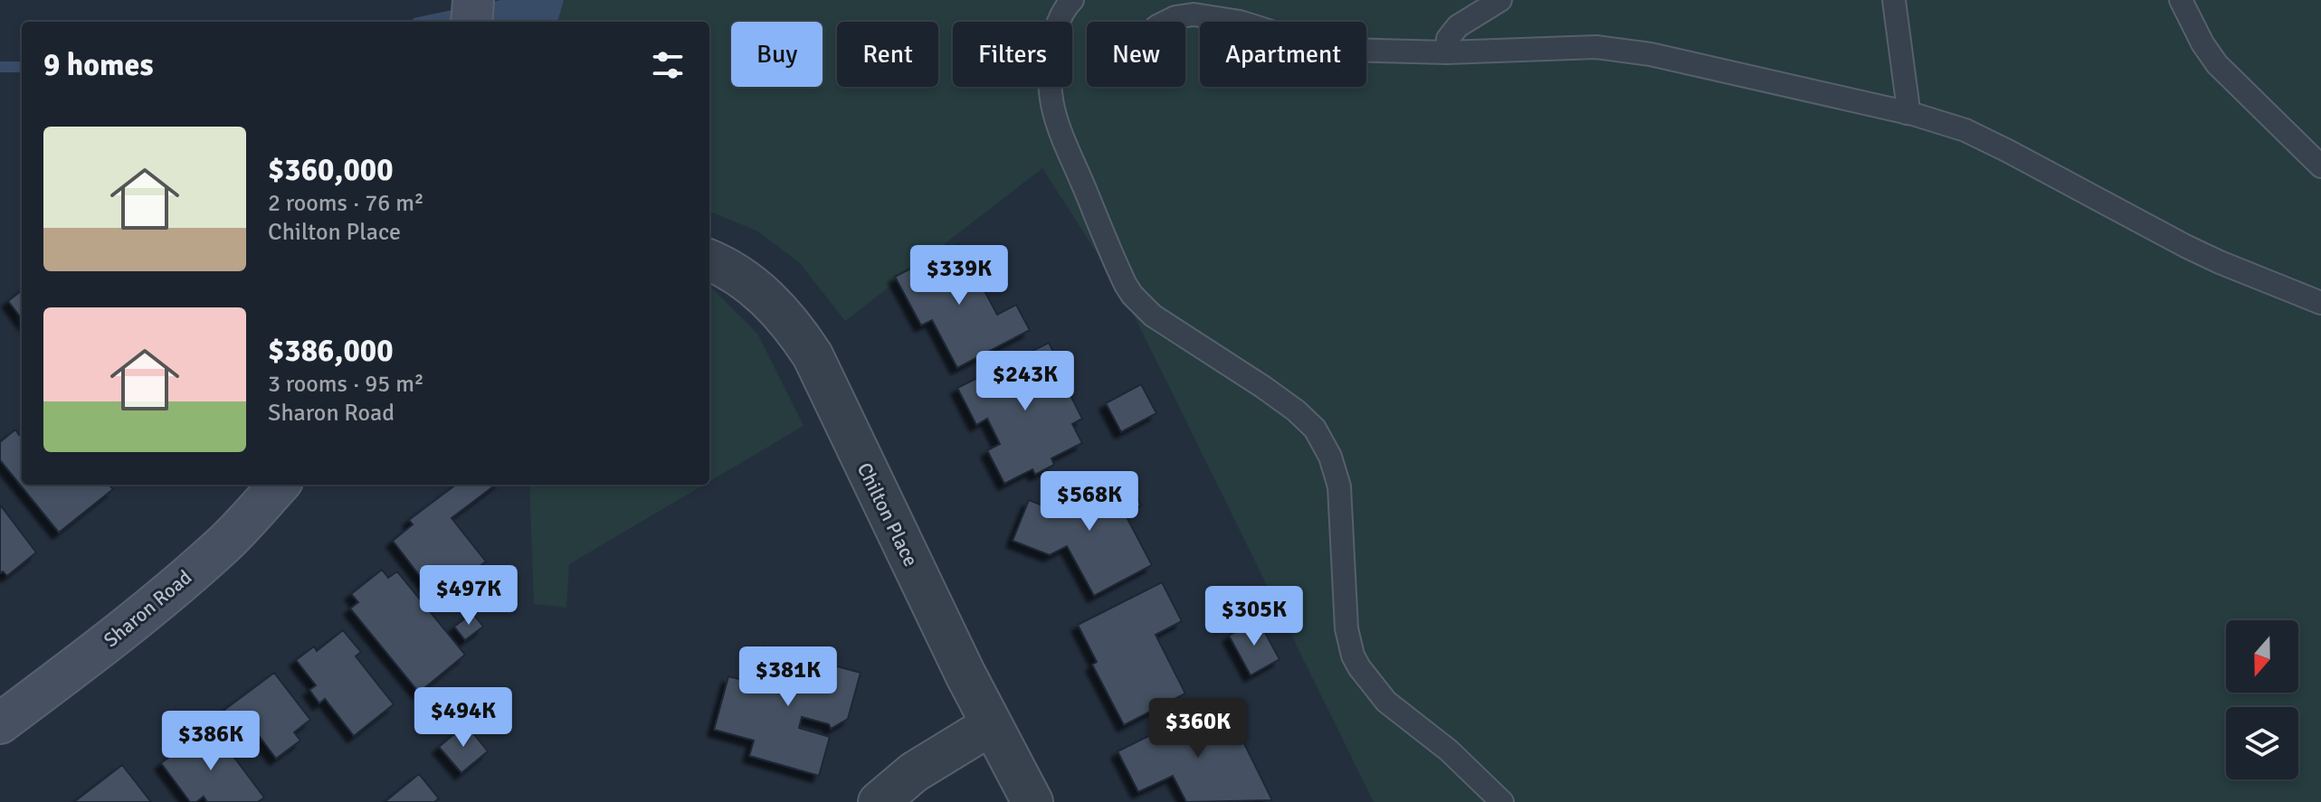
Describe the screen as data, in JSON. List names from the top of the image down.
{
  "streets": {
    "street": ["Chilton Place", "Sharon Road"]
  },
  "north": "bottom",
  "page": {
    "chip": [
      "Buy",
      "Rent",
      "Filters",
      "New",
      "Apartment"
    ],
    "heading": "9 homes",
    "list": [
      {
        "name": "$360,000",
        "note": "2 rooms · 76 m² · Chilton Place"
      },
      {
        "name": "$386,000",
        "note": "3 rooms · 95 m² · Sharon Road"
      }
    ],
    "price": [
      "$339K",
      "$243K",
      "$568K",
      "$497K",
      "$305K",
      "$381K",
      "$494K",
      "$360K",
      "$386K"
    ]
  }
}
